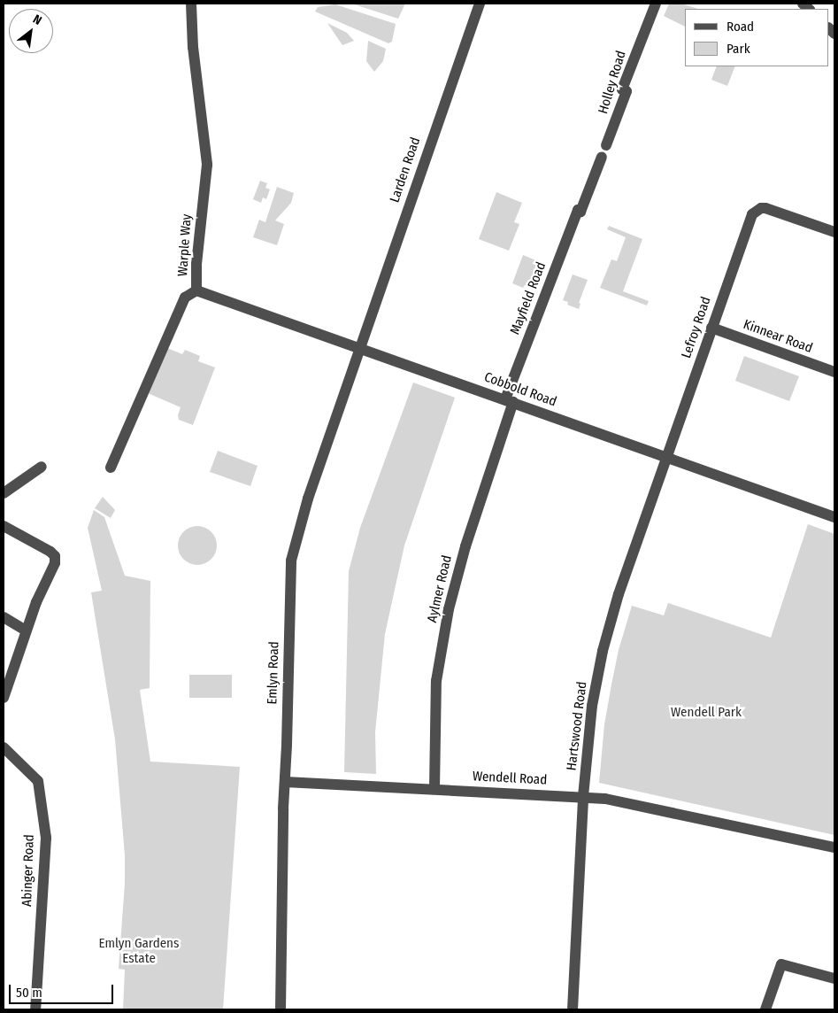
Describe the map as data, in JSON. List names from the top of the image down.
{
  "streets": {
    "street": [
      "Holley Road",
      "Larden Road",
      "Warple Way",
      "Mayfield Road",
      "Lefroy Road",
      "Kinnear Road",
      "Cobbold Road",
      "Aylmer Road",
      "Emlyn Road",
      "Hartswood Road",
      "Wendell Road",
      "Abinger Road"
    ]
  },
  "crossings": [
    ["Larden Road", "Cobbold Road"],
    ["Larden Road", "Emlyn Road"],
    ["Warple Way", "Cobbold Road"],
    ["Mayfield Road", "Cobbold Road"],
    ["Mayfield Road", "Aylmer Road"],
    ["Lefroy Road", "Kinnear Road"],
    ["Lefroy Road", "Cobbold Road"],
    ["Lefroy Road", "Hartswood Road"],
    ["Cobbold Road", "Aylmer Road"],
    ["Cobbold Road", "Emlyn Road"],
    ["Cobbold Road", "Hartswood Road"],
    ["Aylmer Road", "Wendell Road"],
    ["Emlyn Road", "Wendell Road"],
    ["Hartswood Road", "Wendell Road"]
  ],
  "parks": ["Wendell Park", "Emlyn Gardens Estate"],
  "legend": ["Road", "Park"],
  "scale_bar": "50 m",
  "north": "top right"
}
